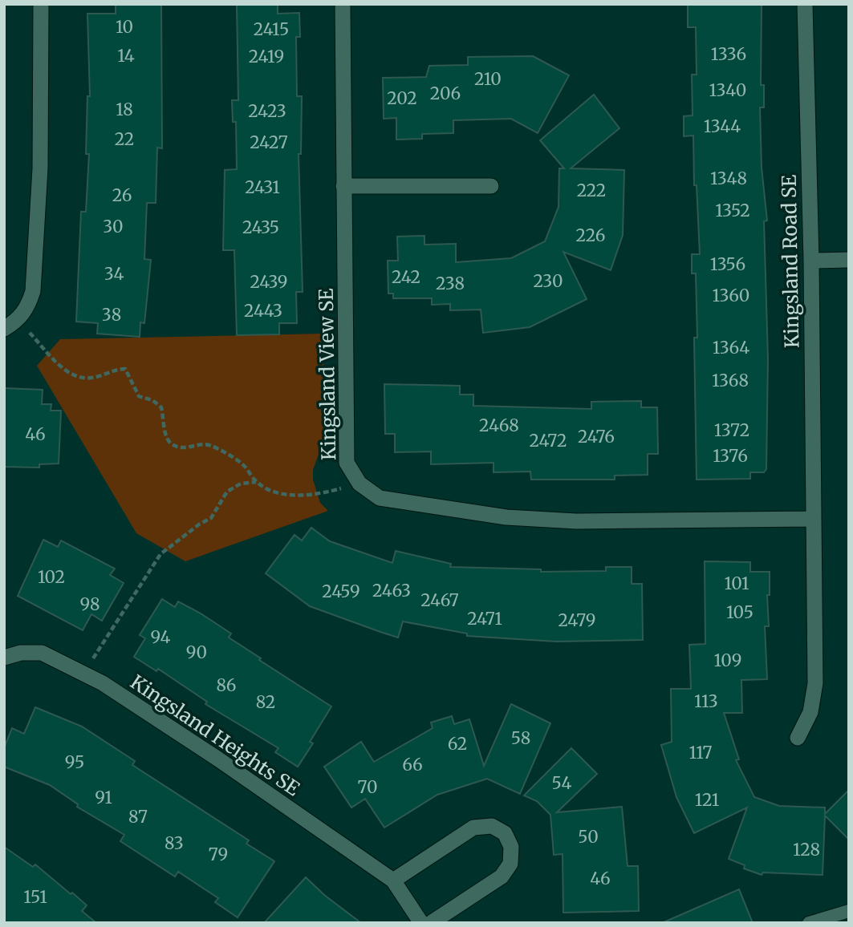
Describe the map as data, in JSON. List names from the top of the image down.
{
  "streets": {
    "street": ["Kingsland Road SE", "Kingsland View SE", "Kingsland Heights SE"]
  },
  "crossings": [
    ["Kingsland Road SE", "Kingsland View SE"]
  ],
  "house_numbers": [
    "10",
    "2415",
    "1336",
    "14",
    "2419",
    "210",
    "1340",
    "206",
    "202",
    "18",
    "2423",
    "1344",
    "22",
    "2427",
    "1348",
    "2431",
    "222",
    "26",
    "1352",
    "30",
    "2435",
    "226",
    "1356",
    "34",
    "242",
    "230",
    "2439",
    "238",
    "1360",
    "2443",
    "38",
    "1364",
    "1368",
    "2468",
    "1372",
    "46",
    "2476",
    "2472",
    "1376",
    "102",
    "101",
    "2463",
    "2459",
    "2467",
    "98",
    "105",
    "2471",
    "2479",
    "94",
    "90",
    "109",
    "86",
    "113",
    "82",
    "58",
    "62",
    "117",
    "95",
    "66",
    "54",
    "70",
    "91",
    "121",
    "87",
    "50",
    "83",
    "128",
    "79",
    "46",
    "151"
  ]
}
